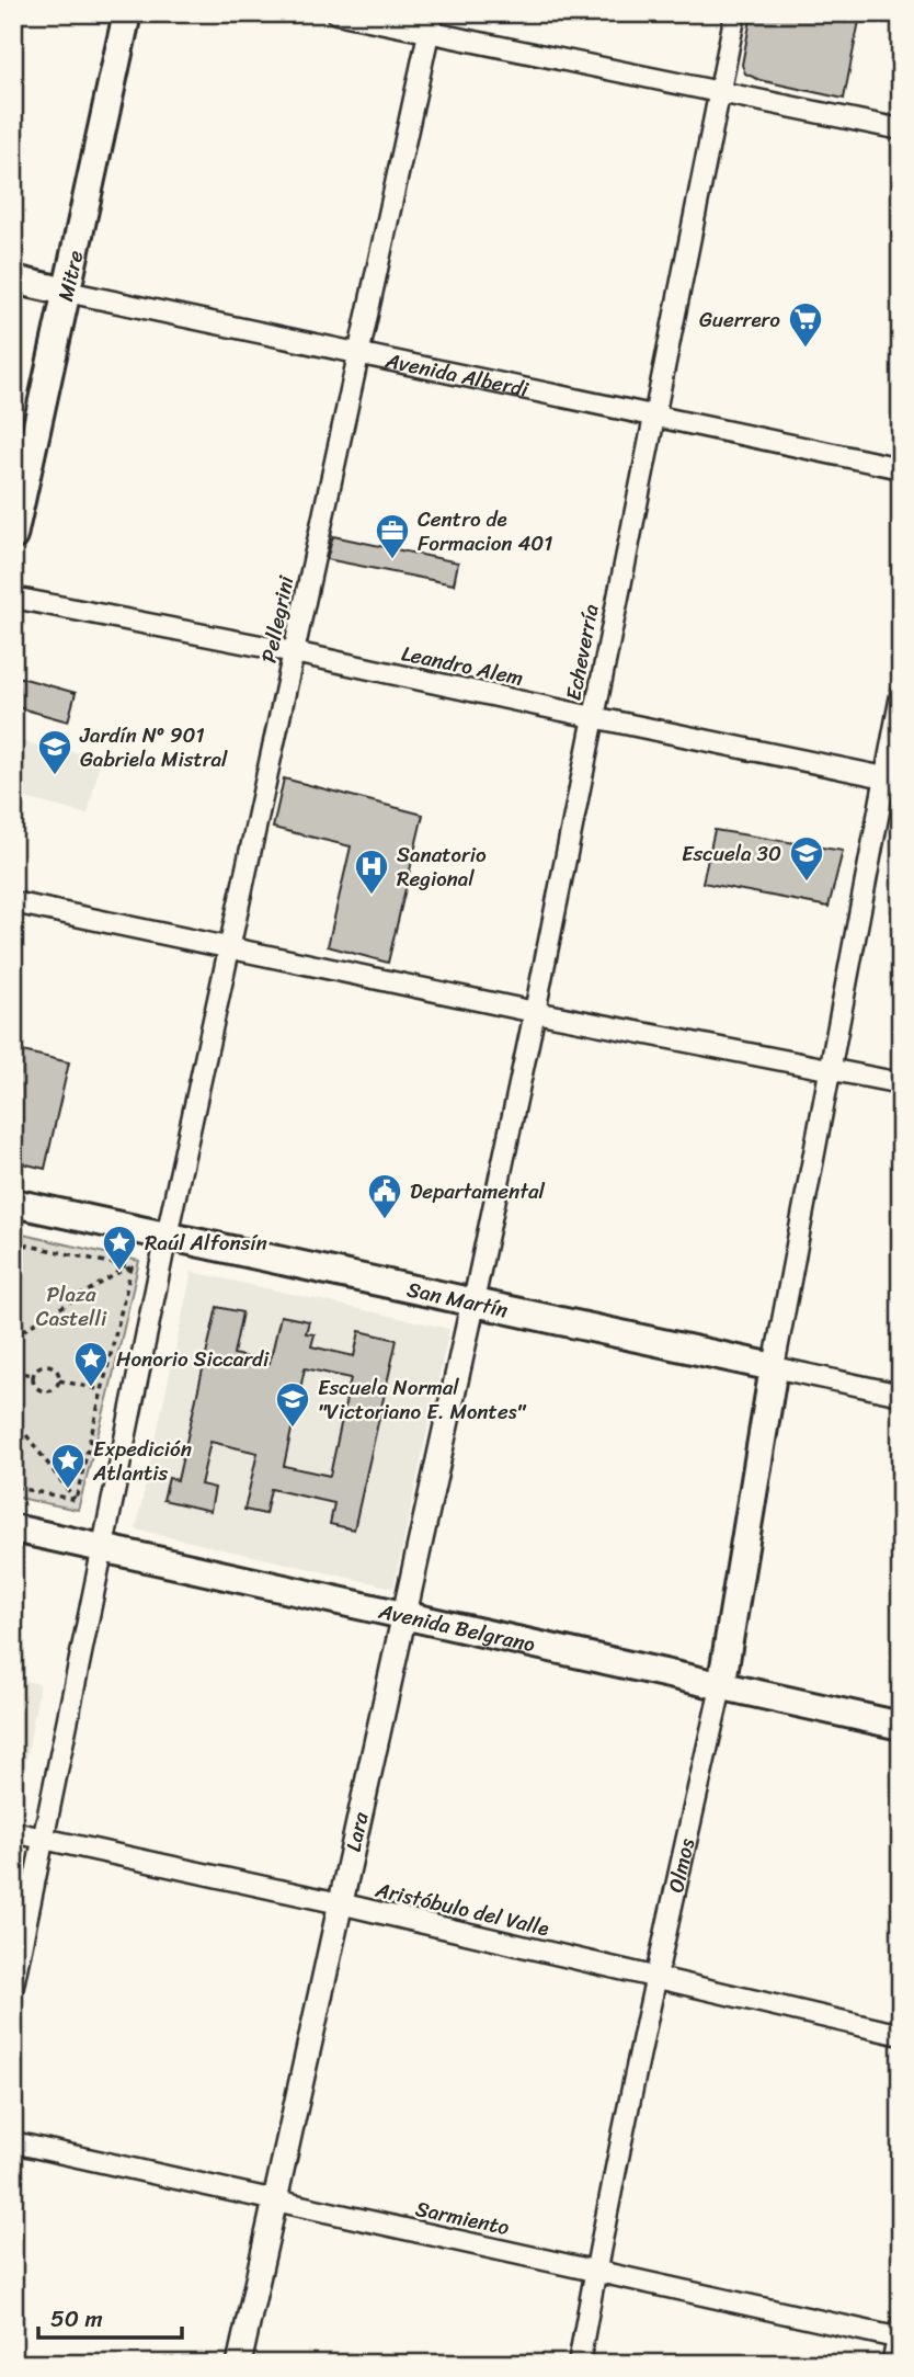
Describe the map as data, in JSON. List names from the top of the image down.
{
  "streets": {
    "main road": [
      "Mitre",
      "Avenida Alberdi",
      "San Martín",
      "Avenida Belgrano",
      "Olmos"
    ],
    "street": [
      "Pellegrini",
      "Echeverría",
      "Leandro Alem",
      "Lara",
      "Aristóbulo del Valle",
      "Sarmiento"
    ]
  },
  "crossings": [
    ["Mitre", "Avenida Alberdi"],
    ["Avenida Alberdi", "Pellegrini"],
    ["Avenida Alberdi", "Echeverría"],
    ["Pellegrini", "Leandro Alem"],
    ["Pellegrini", "San Martín"],
    ["Pellegrini", "Avenida Belgrano"],
    ["Pellegrini", "Aristóbulo del Valle"],
    ["Echeverría", "Leandro Alem"],
    ["Echeverría", "San Martín"],
    ["Echeverría", "Lara"],
    ["San Martín", "Lara"],
    ["San Martín", "Olmos"],
    ["Avenida Belgrano", "Lara"],
    ["Avenida Belgrano", "Olmos"],
    ["Lara", "Aristóbulo del Valle"],
    ["Lara", "Sarmiento"],
    ["Olmos", "Aristóbulo del Valle"],
    ["Olmos", "Sarmiento"]
  ],
  "parks": ["Plaza Castelli"],
  "places": {
    "supermarket": ["Guerrero"],
    "office": ["Centro de Formacion 401"],
    "school or university": ["Jardín Nº 901 Gabriela Mistral", "Escuela 30", "Escuela Normal \"Victoriano E. Montes\""],
    "hospital": ["Sanatorio Regional"],
    "public building": ["Departamental"],
    "place": ["Raúl Alfonsín", "Honorio Siccardi", "Expedición Atlantis"]
  },
  "scale_bar": "50 m"
}
